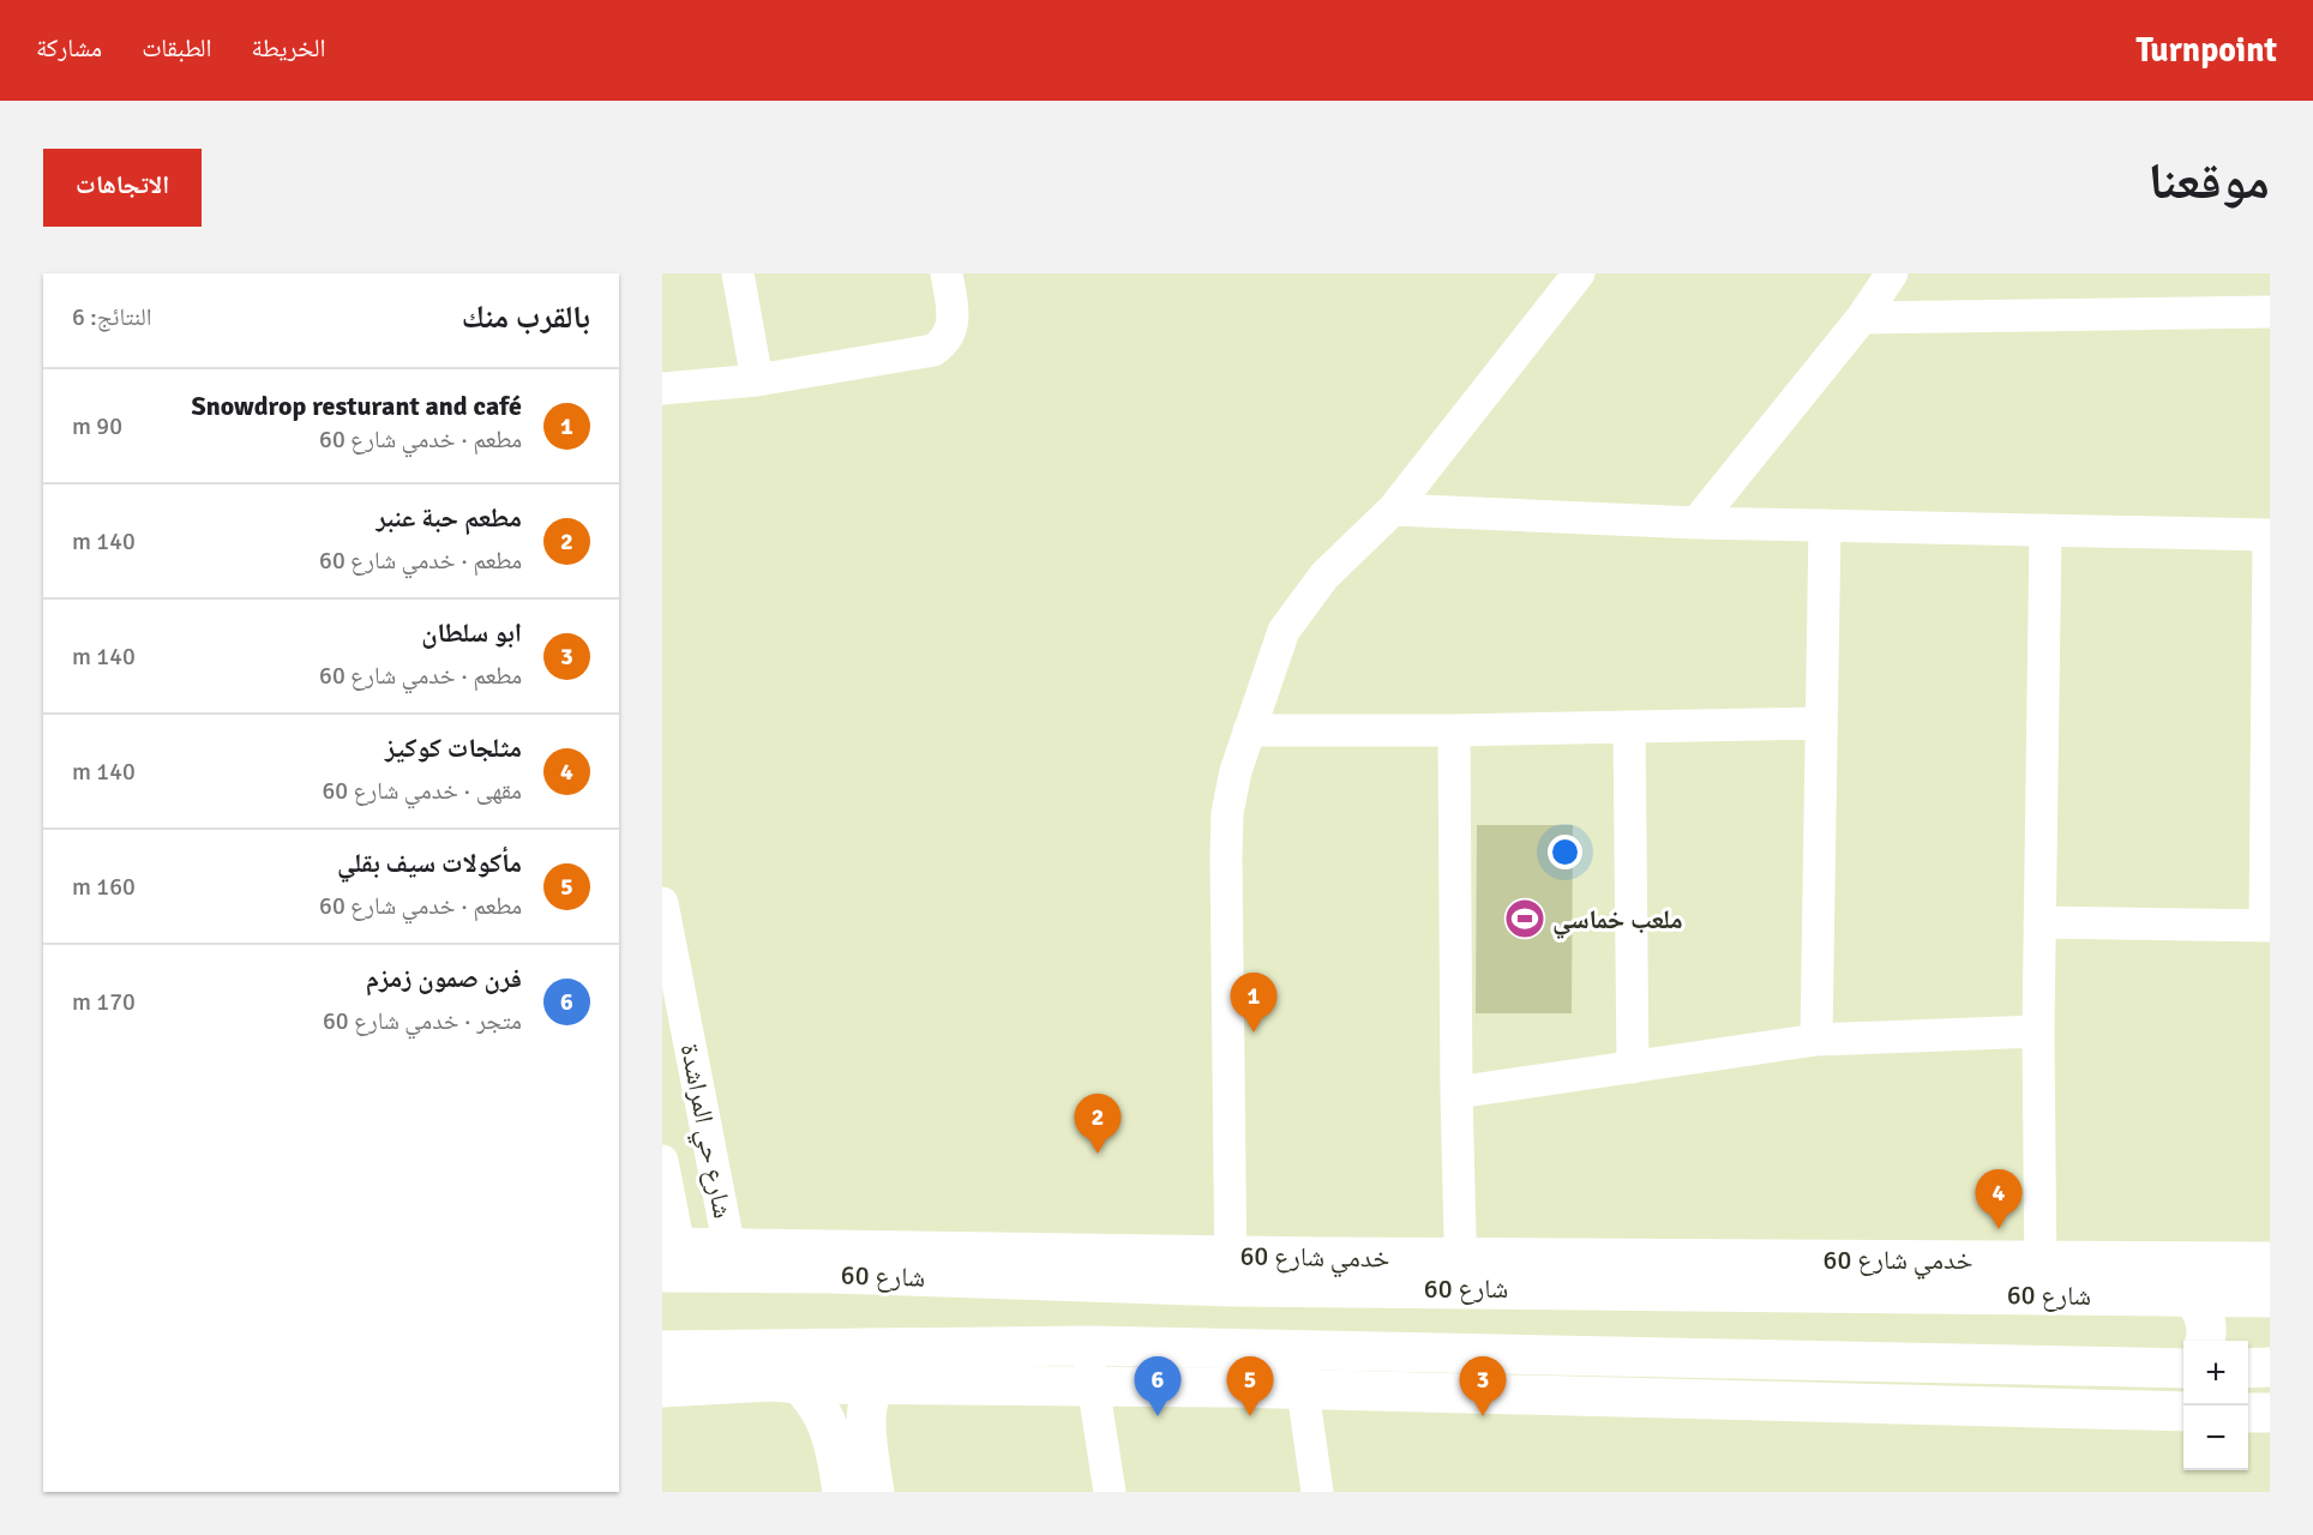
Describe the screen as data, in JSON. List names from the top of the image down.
{
  "streets": {
    "main road": ["شارع 60"],
    "street": ["شارع حي المراشدة"]
  },
  "crossings": [
    ["شارع حي المراشدة", "شارع 60"]
  ],
  "places": {
    "sports": ["ملعب خماسي"]
  },
  "page": {
    "header": "Turnpoint",
    "nav": ["الخريطة", "الطبقات", "مشاركة"],
    "title": "موقعنا",
    "buttons": "الاتجاهات",
    "heading": ["بالقرب منك", "النتائج: 6"],
    "list": [
      {
        "mark": "1",
        "name": "Snowdrop resturant and café",
        "note": "مطعم · خدمي شارع 60",
        "value": "90 m"
      },
      {
        "mark": "2",
        "name": "مطعم حبة عنبر",
        "note": "مطعم · خدمي شارع 60",
        "value": "140 m"
      },
      {
        "mark": "3",
        "name": "ابو سلطان",
        "note": "مطعم · خدمي شارع 60",
        "value": "140 m"
      },
      {
        "mark": "4",
        "name": "مثلجات كوكيز",
        "note": "مقهى · خدمي شارع 60",
        "value": "140 m"
      },
      {
        "mark": "5",
        "name": "مأكولات سيف بقلي",
        "note": "مطعم · خدمي شارع 60",
        "value": "160 m"
      },
      {
        "mark": "6",
        "name": "فرن صمون زمزم",
        "note": "متجر · خدمي شارع 60",
        "value": "170 m"
      }
    ],
    "pins": [
      "1",
      "2",
      "4",
      "3",
      "5",
      "6"
    ],
    "map_buttons": ["+", "−"]
  }
}
